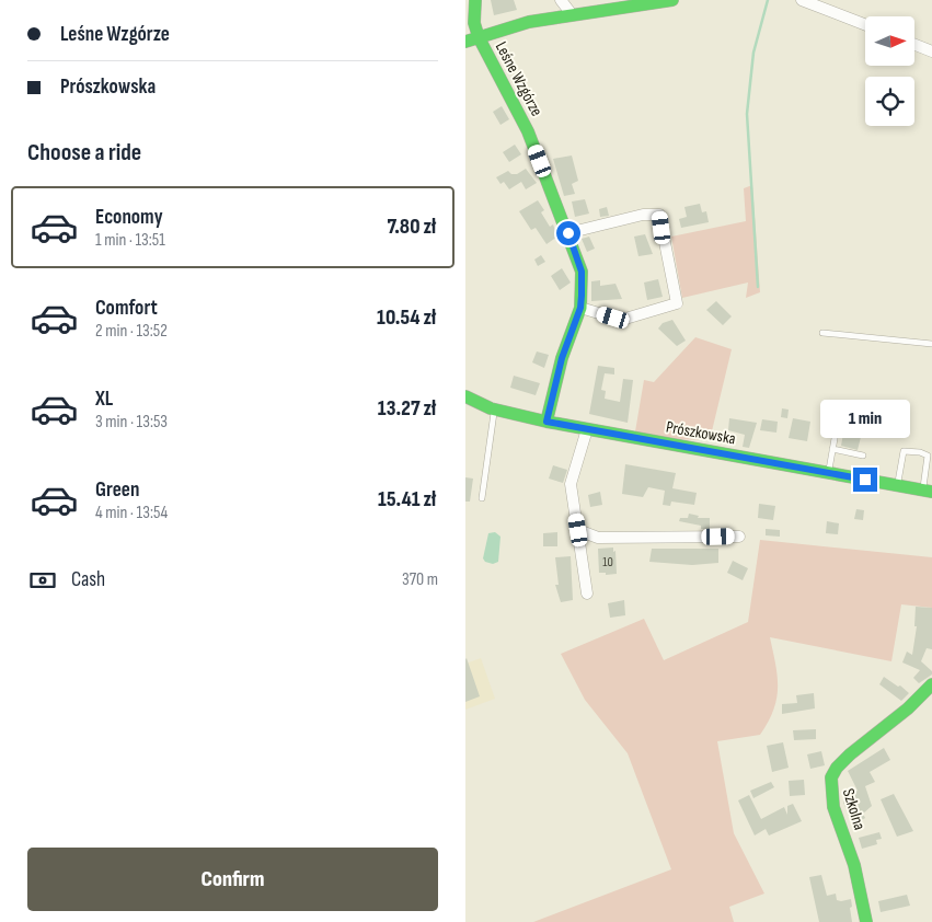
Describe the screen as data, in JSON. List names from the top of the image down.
{
  "streets": {
    "street": ["Leśne Wzgórze", "Prószkowska", "Szkolna"]
  },
  "crossings": [
    ["Leśne Wzgórze", "Prószkowska"]
  ],
  "house_numbers": ["10"],
  "north": "right",
  "page": {
    "banner": ["Leśne Wzgórze", "Prószkowska"],
    "heading": "Choose a ride",
    "list": [
      {
        "name": "Economy",
        "note": "1 min · 13:51",
        "value": "7.80 zł"
      },
      {
        "name": "Comfort",
        "note": "2 min · 13:52",
        "value": "10.54 zł"
      },
      {
        "name": "XL",
        "note": "3 min · 13:53",
        "value": "13.27 zł"
      },
      {
        "name": "Green",
        "note": "4 min · 13:54",
        "value": "15.41 zł"
      }
    ],
    "bubble": "1 min",
    "pay": ["Cash", "370 m"],
    "buttons": "Confirm"
  }
}
